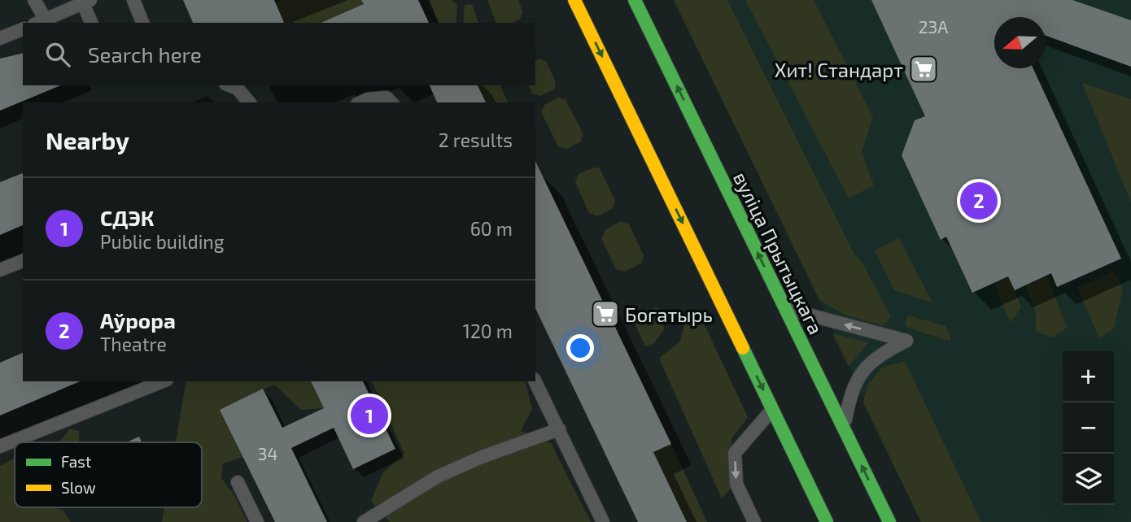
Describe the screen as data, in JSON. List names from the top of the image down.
{
  "streets": {
    "main road": ["вуліца Прытыцкага"]
  },
  "places": {
    "supermarket": ["Хит! Стандарт", "Богатырь"]
  },
  "house_numbers": ["23А", "34"],
  "legend": ["Fast", "Slow"],
  "north": "left",
  "page": {
    "search": "Search here",
    "heading": ["Nearby", "2 results"],
    "list": [
      {
        "mark": "1",
        "name": "СДЭК",
        "note": "Public building",
        "value": "60 m"
      },
      {
        "mark": "2",
        "name": "Аўрора",
        "note": "Theatre",
        "value": "120 m"
      }
    ],
    "pins": ["2", "1"],
    "map_buttons": ["+", "−"]
  }
}
